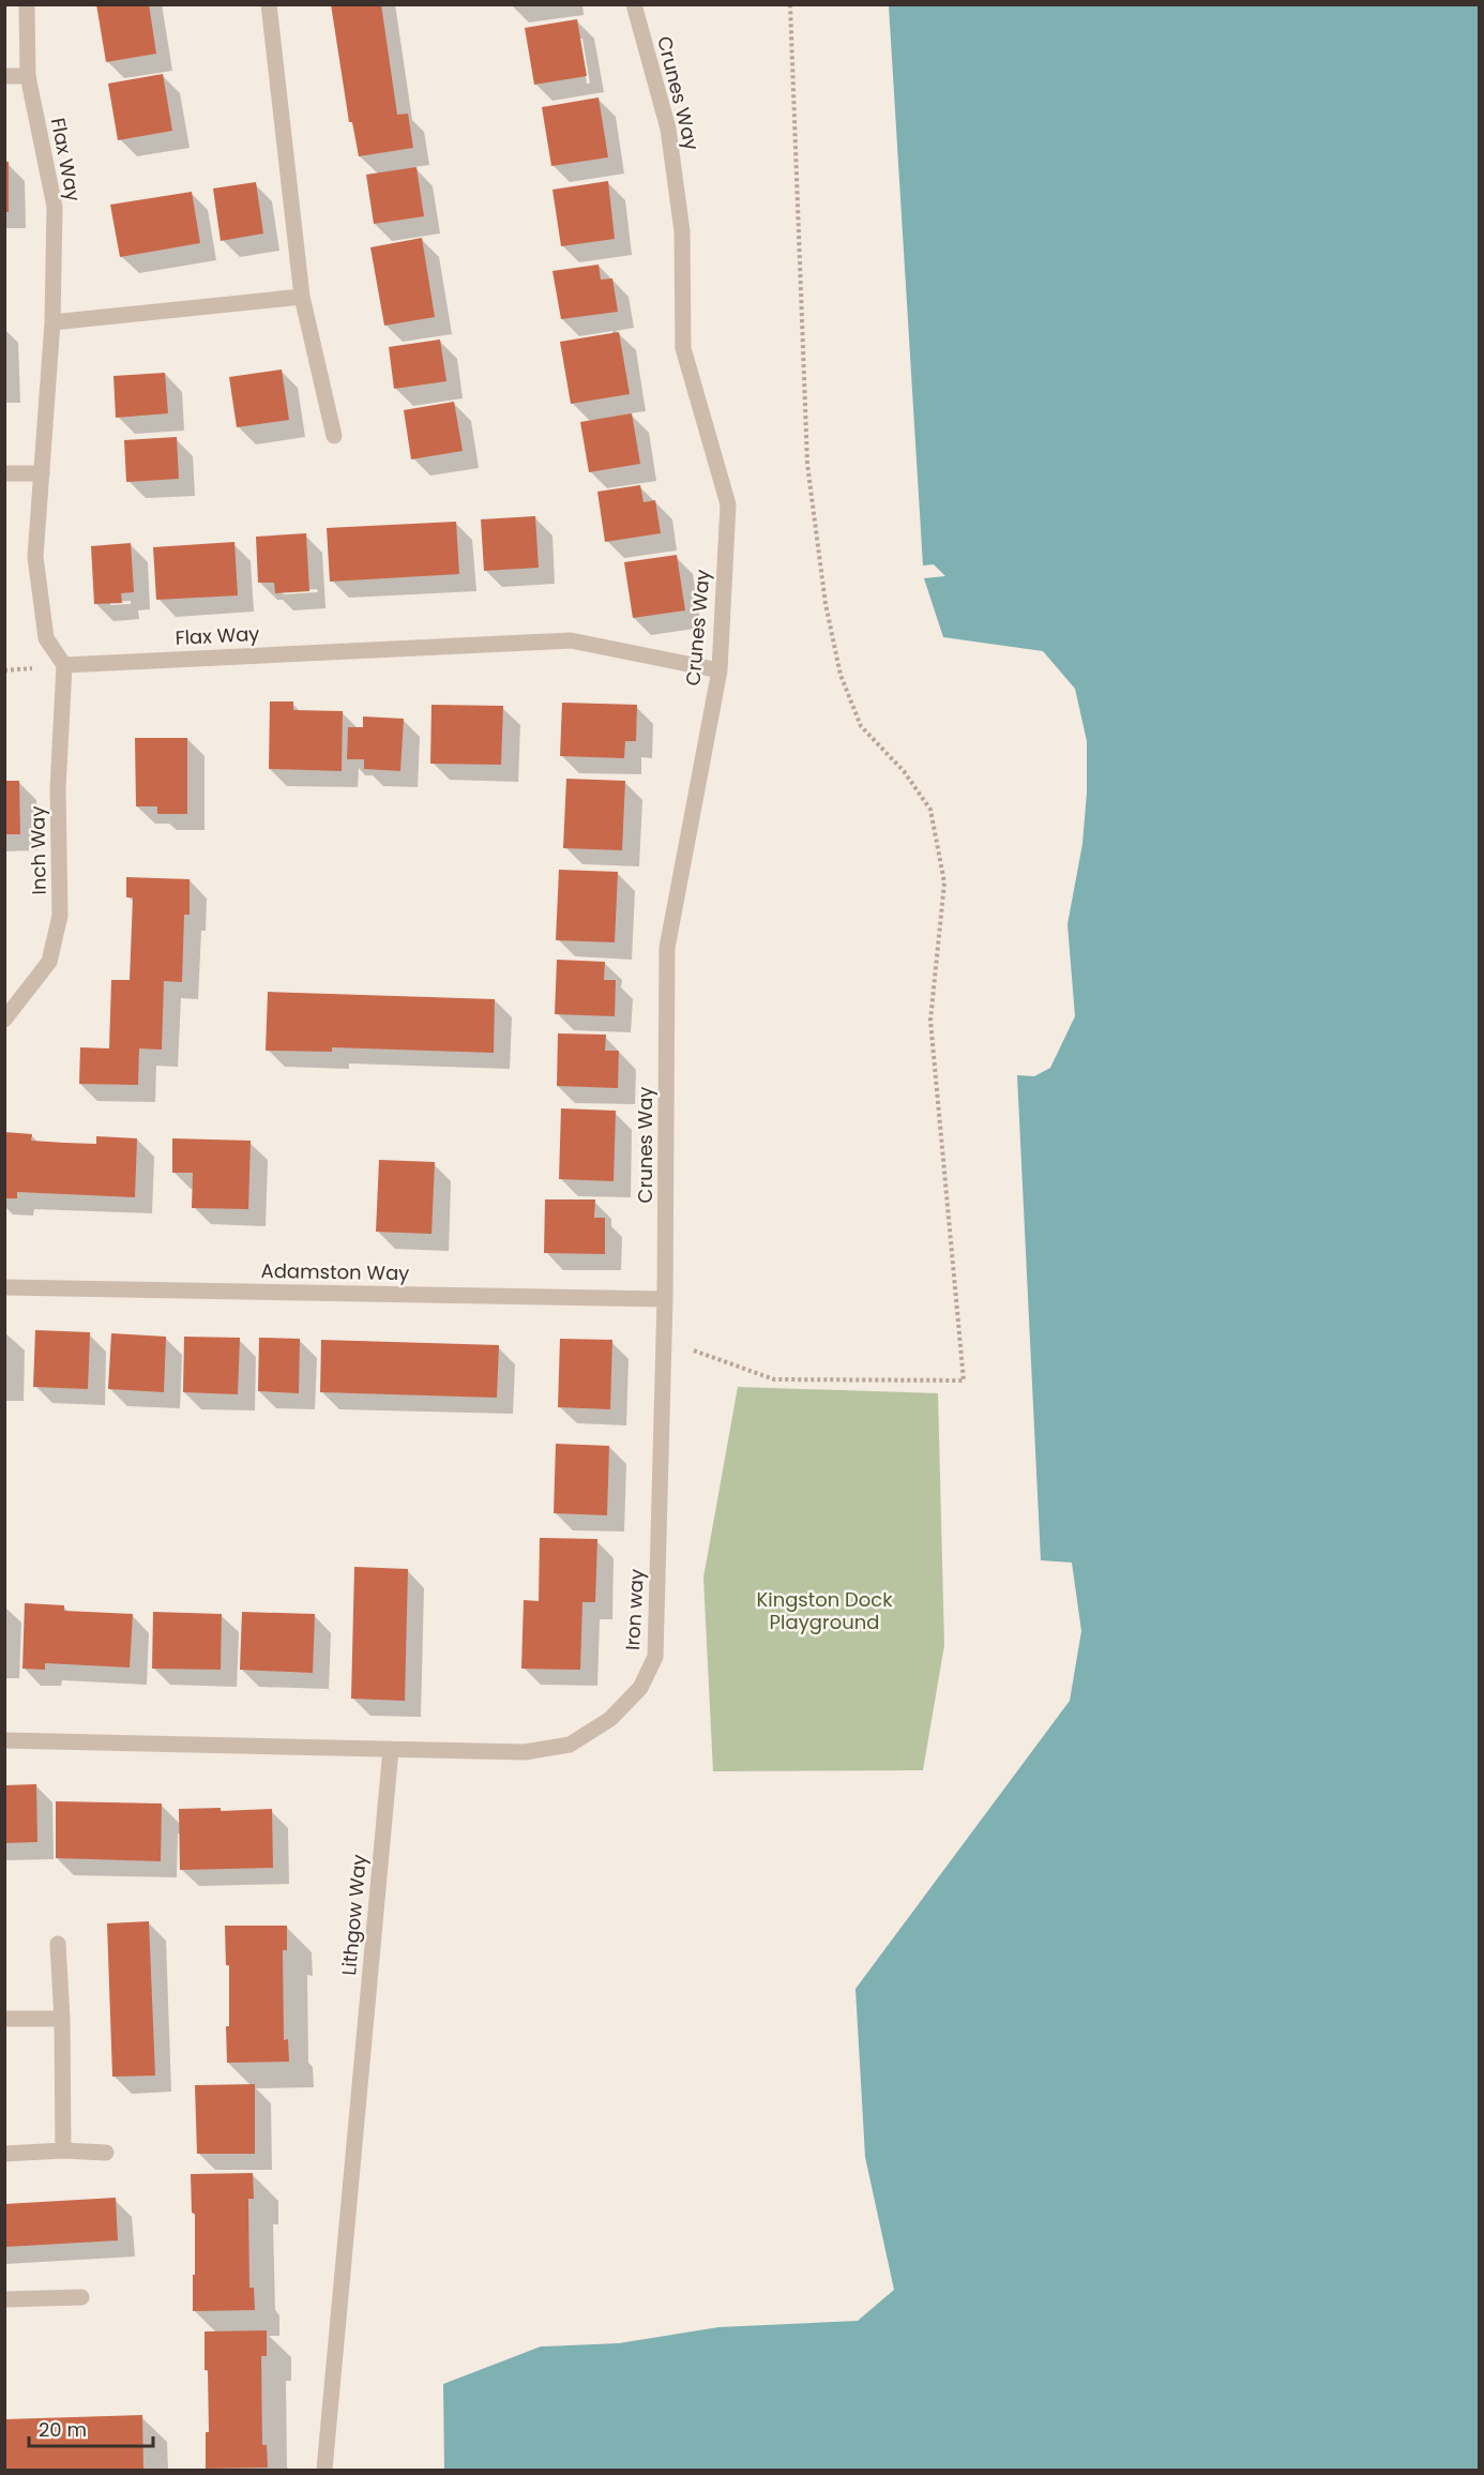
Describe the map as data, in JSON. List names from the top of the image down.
{
  "streets": {
    "street": [
      "Crunes Way",
      "Flax Way",
      "Inch Way",
      "Adamston Way",
      "Iron way",
      "Lithgow Way"
    ]
  },
  "crossings": [
    ["Crunes Way", "Flax Way"],
    ["Crunes Way", "Adamston Way"],
    ["Crunes Way", "Iron way"],
    ["Flax Way", "Inch Way"],
    ["Adamston Way", "Iron way"],
    ["Iron way", "Lithgow Way"]
  ],
  "parks": ["Kingston Dock Playground"],
  "scale_bar": "20 m"
}
